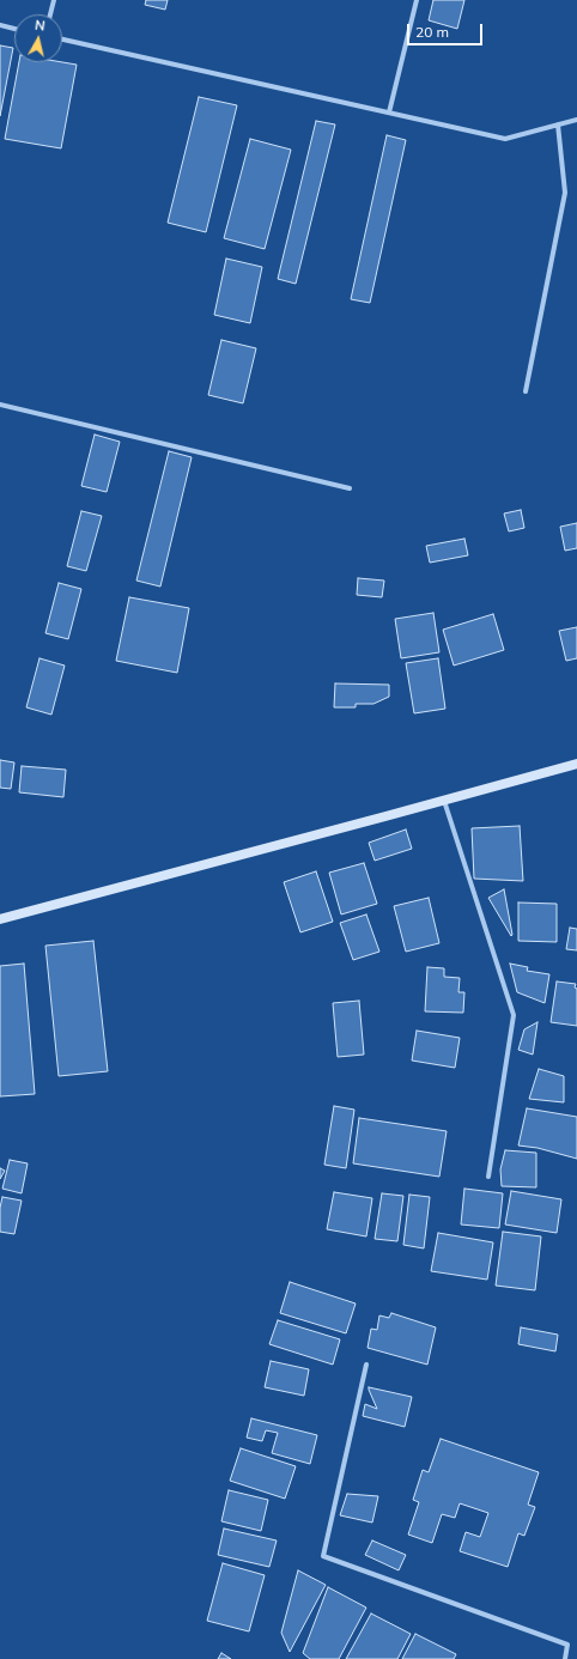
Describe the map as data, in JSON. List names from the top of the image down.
{
  "scale_bar": "20 m",
  "north": "top"
}
